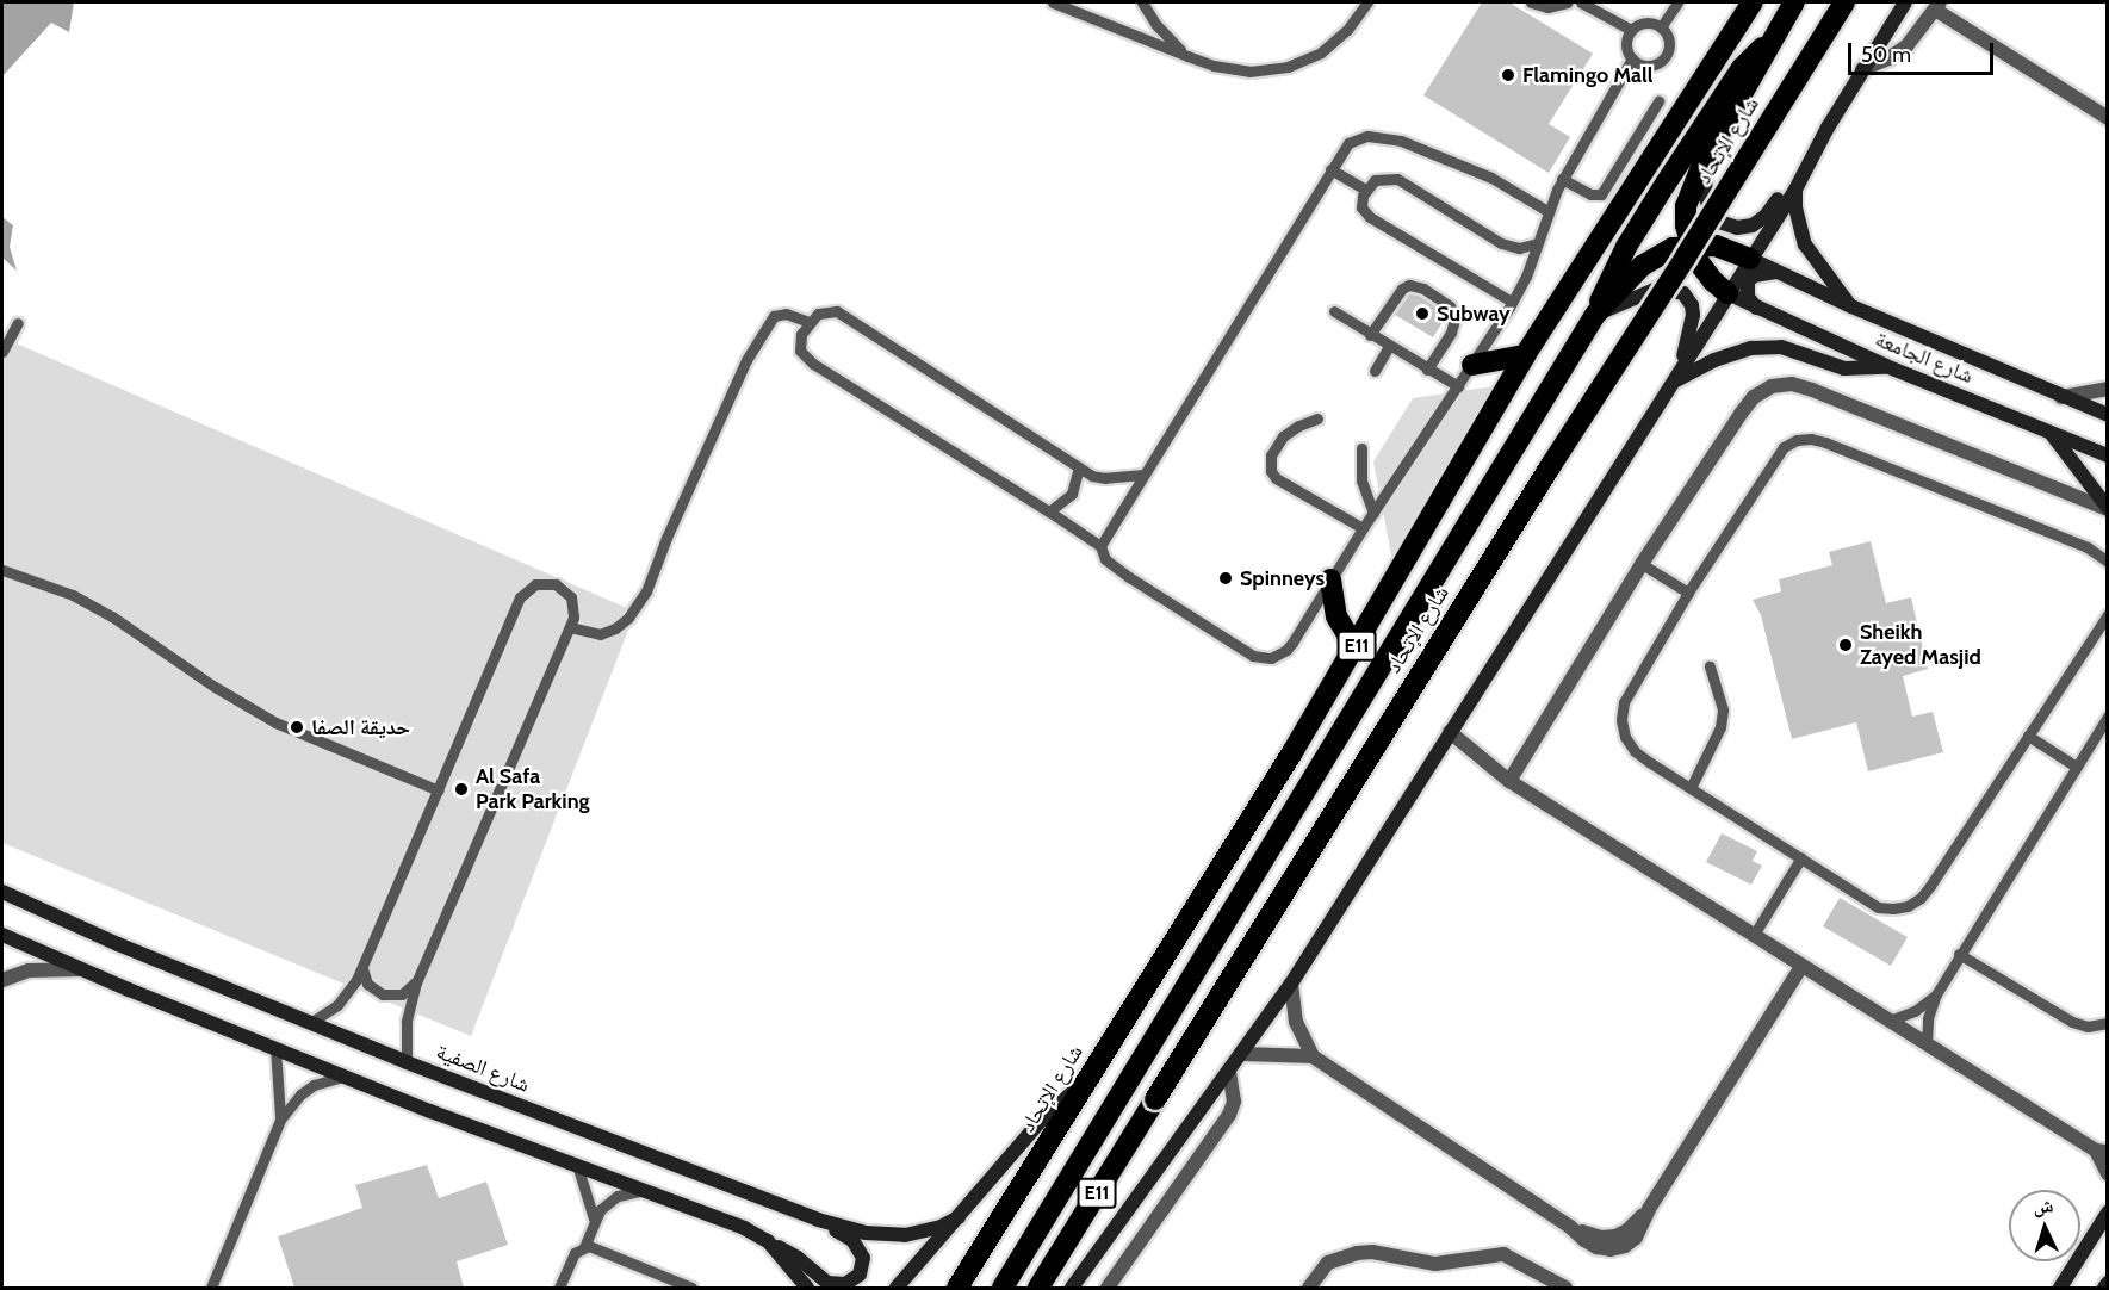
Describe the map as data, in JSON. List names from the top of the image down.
{
  "streets": {
    "highway": ["شارع الإتحاد", "E11"],
    "main road": ["شارع الجامعة", "شارع الصفية"]
  },
  "places": [
    "Flamingo Mall",
    "Subway",
    "Spinneys",
    "Sheikh Zayed Masjid",
    "حديقة الصفا",
    "Al Safa Park Parking"
  ],
  "scale_bar": "50 m",
  "north": "top"
}
